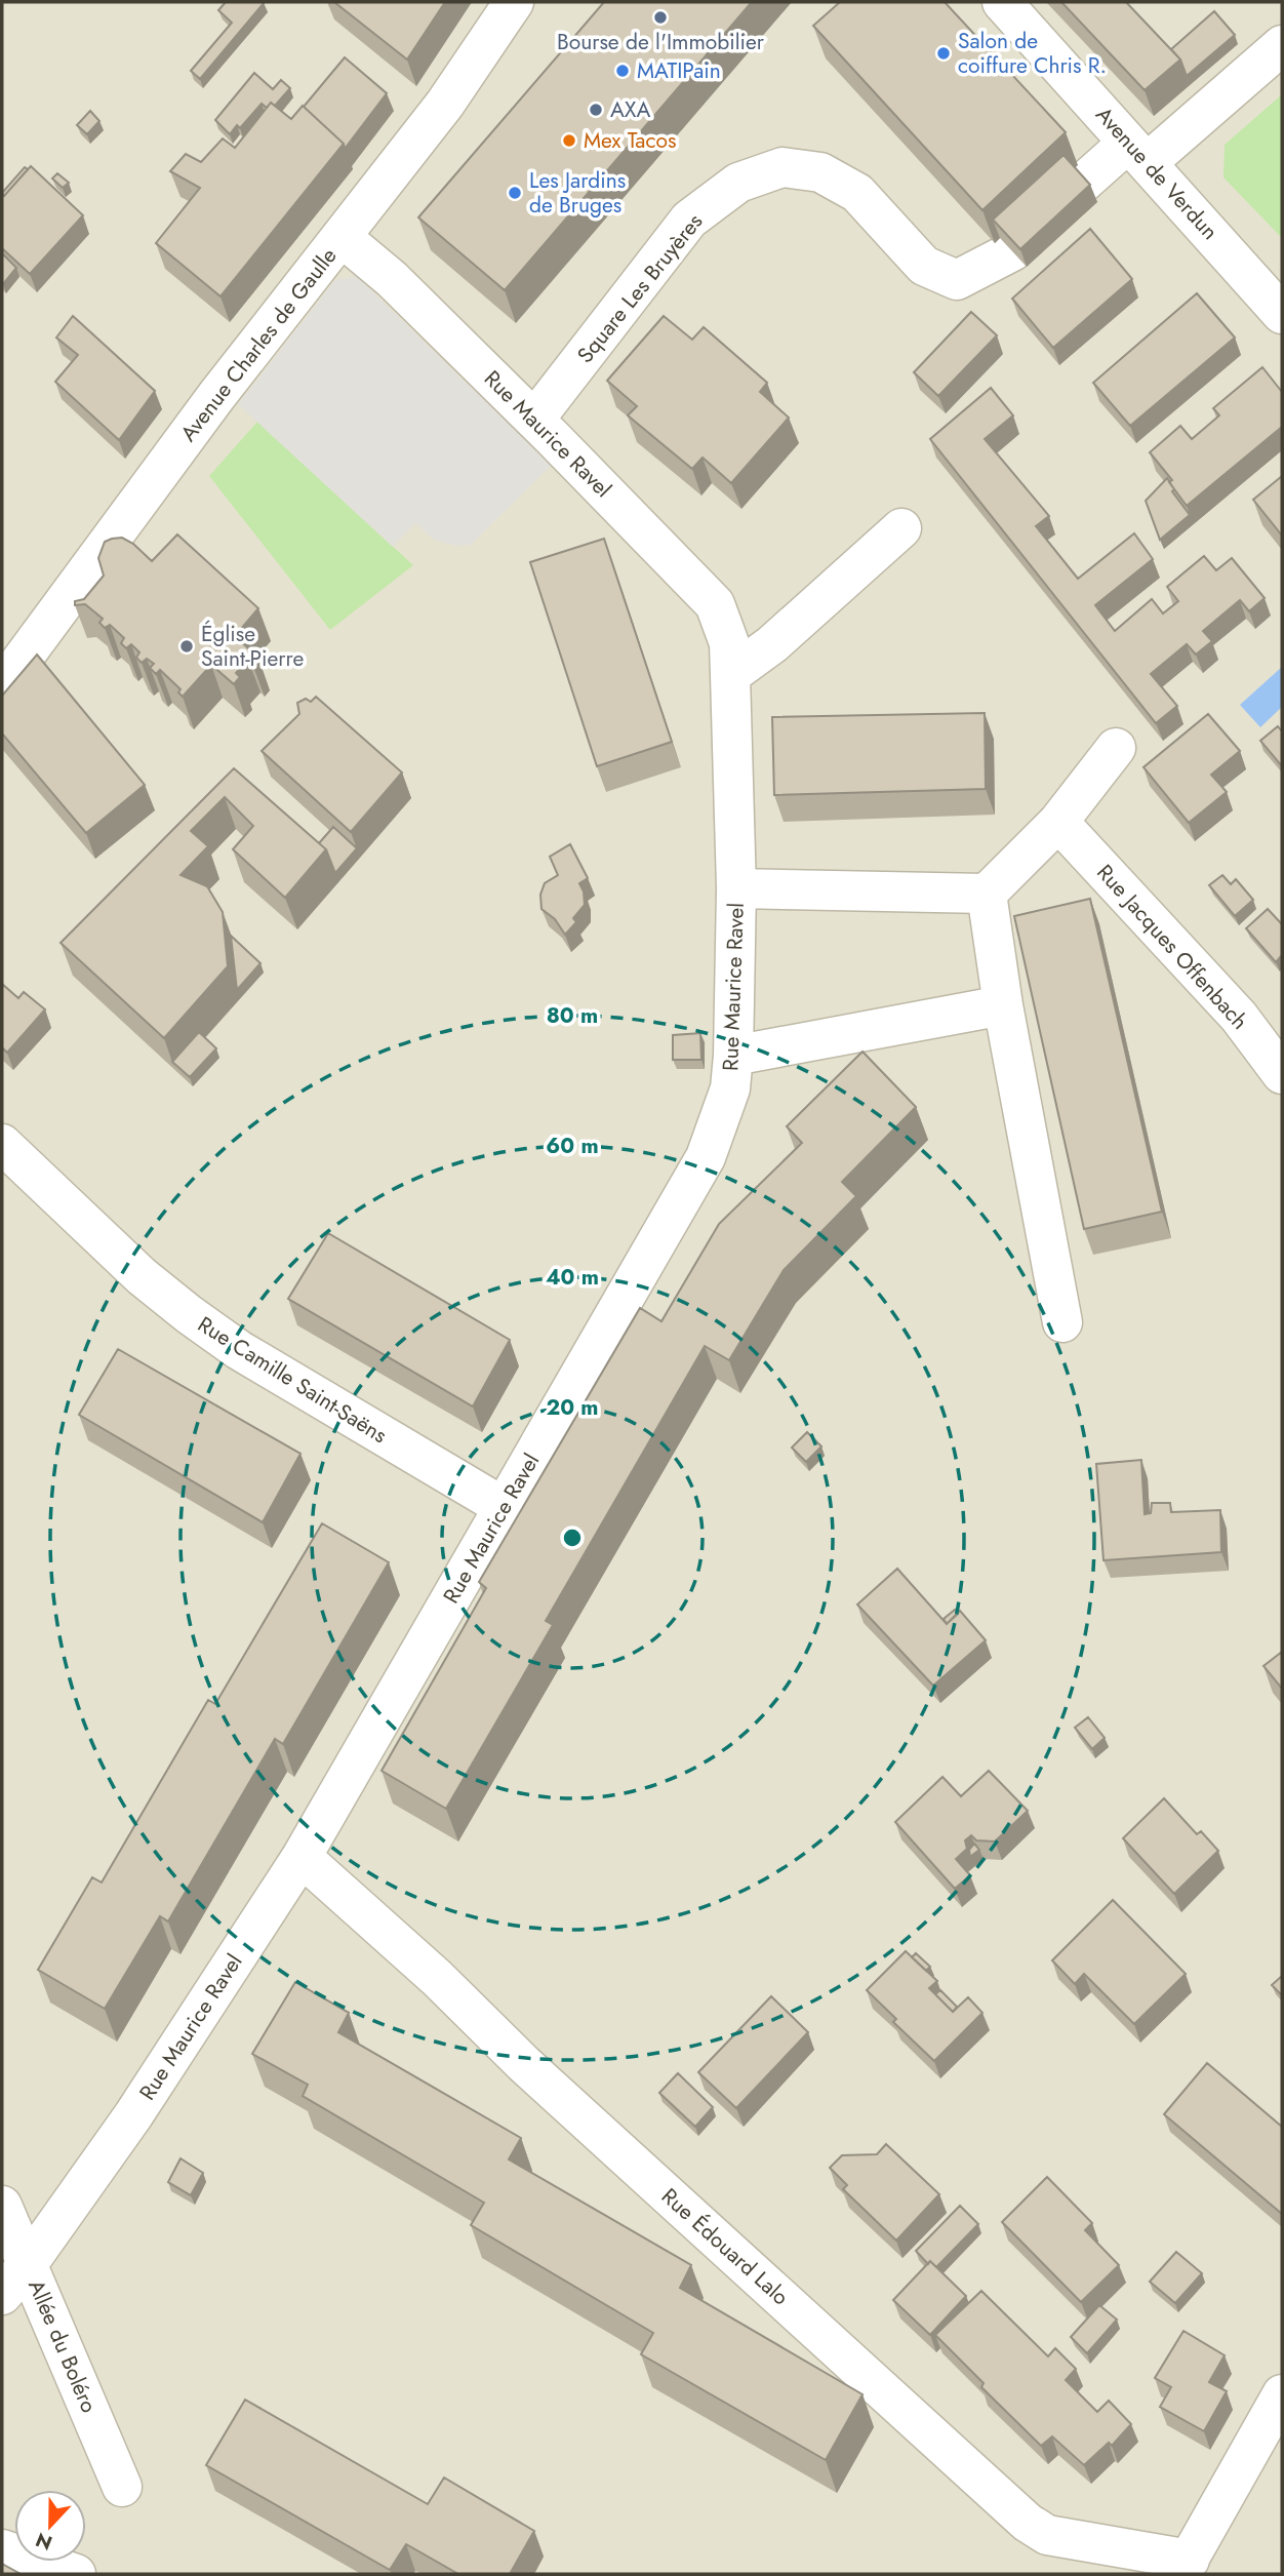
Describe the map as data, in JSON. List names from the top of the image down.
{
  "streets": {
    "street": [
      "Avenue de Verdun",
      "Square Les Bruyères",
      "Avenue Charles de Gaulle",
      "Rue Maurice Ravel",
      "Rue Jacques Offenbach",
      "Rue Camille Saint-Saëns",
      "Rue Édouard Lalo",
      "Allée du Boléro"
    ]
  },
  "crossings": [
    ["Square Les Bruyères", "Rue Maurice Ravel"],
    ["Avenue Charles de Gaulle", "Rue Maurice Ravel"],
    ["Rue Maurice Ravel", "Rue Camille Saint-Saëns"],
    ["Rue Maurice Ravel", "Rue Édouard Lalo"],
    ["Rue Maurice Ravel", "Allée du Boléro"]
  ],
  "places": [
    "Bourse de l'Immobilier",
    "Salon de coiffure Chris R.",
    "MATIPain",
    "AXA",
    "Mex Tacos",
    "Les Jardins de Bruges",
    "Église Saint-Pierre"
  ],
  "north": "bottom",
  "rings": [
    "80 m",
    "60 m",
    "40 m",
    "20 m"
  ]
}
